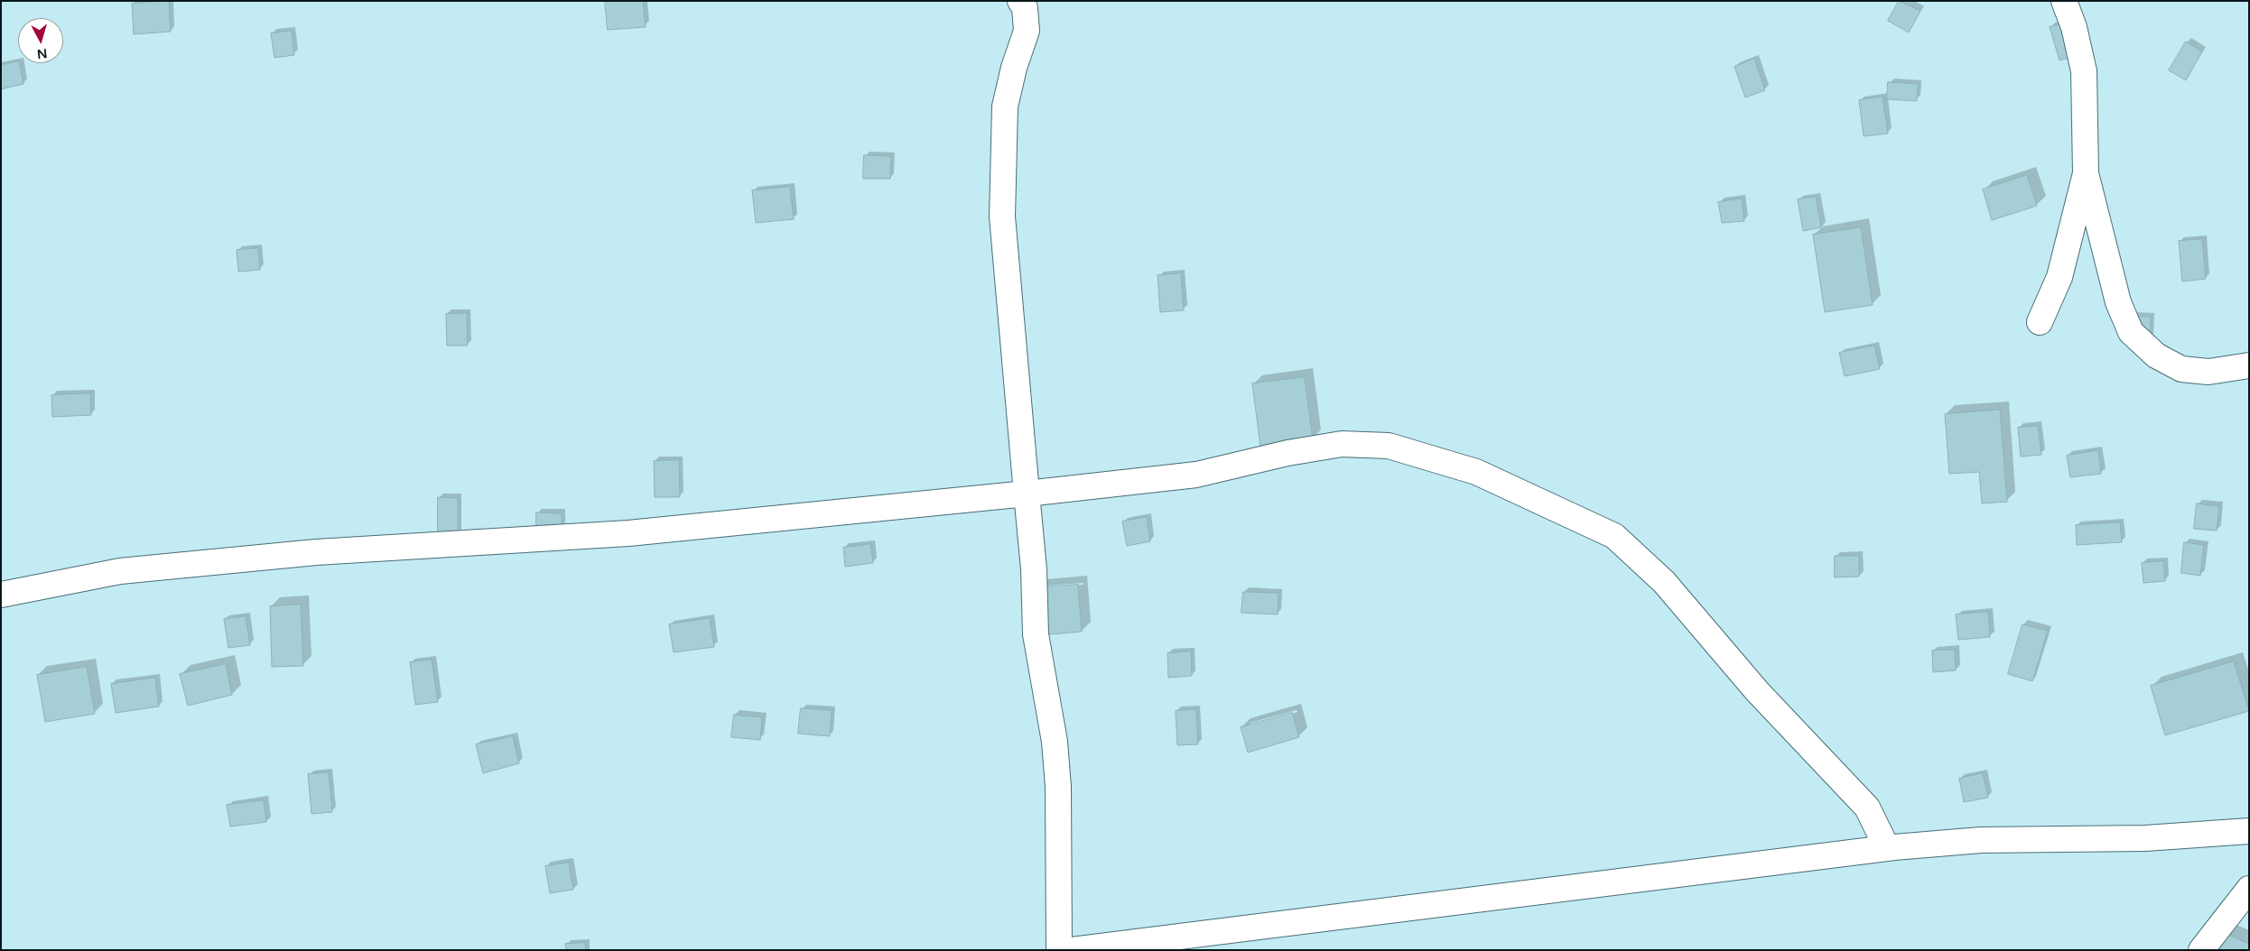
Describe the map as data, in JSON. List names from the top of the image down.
{
  "north": "bottom"
}
